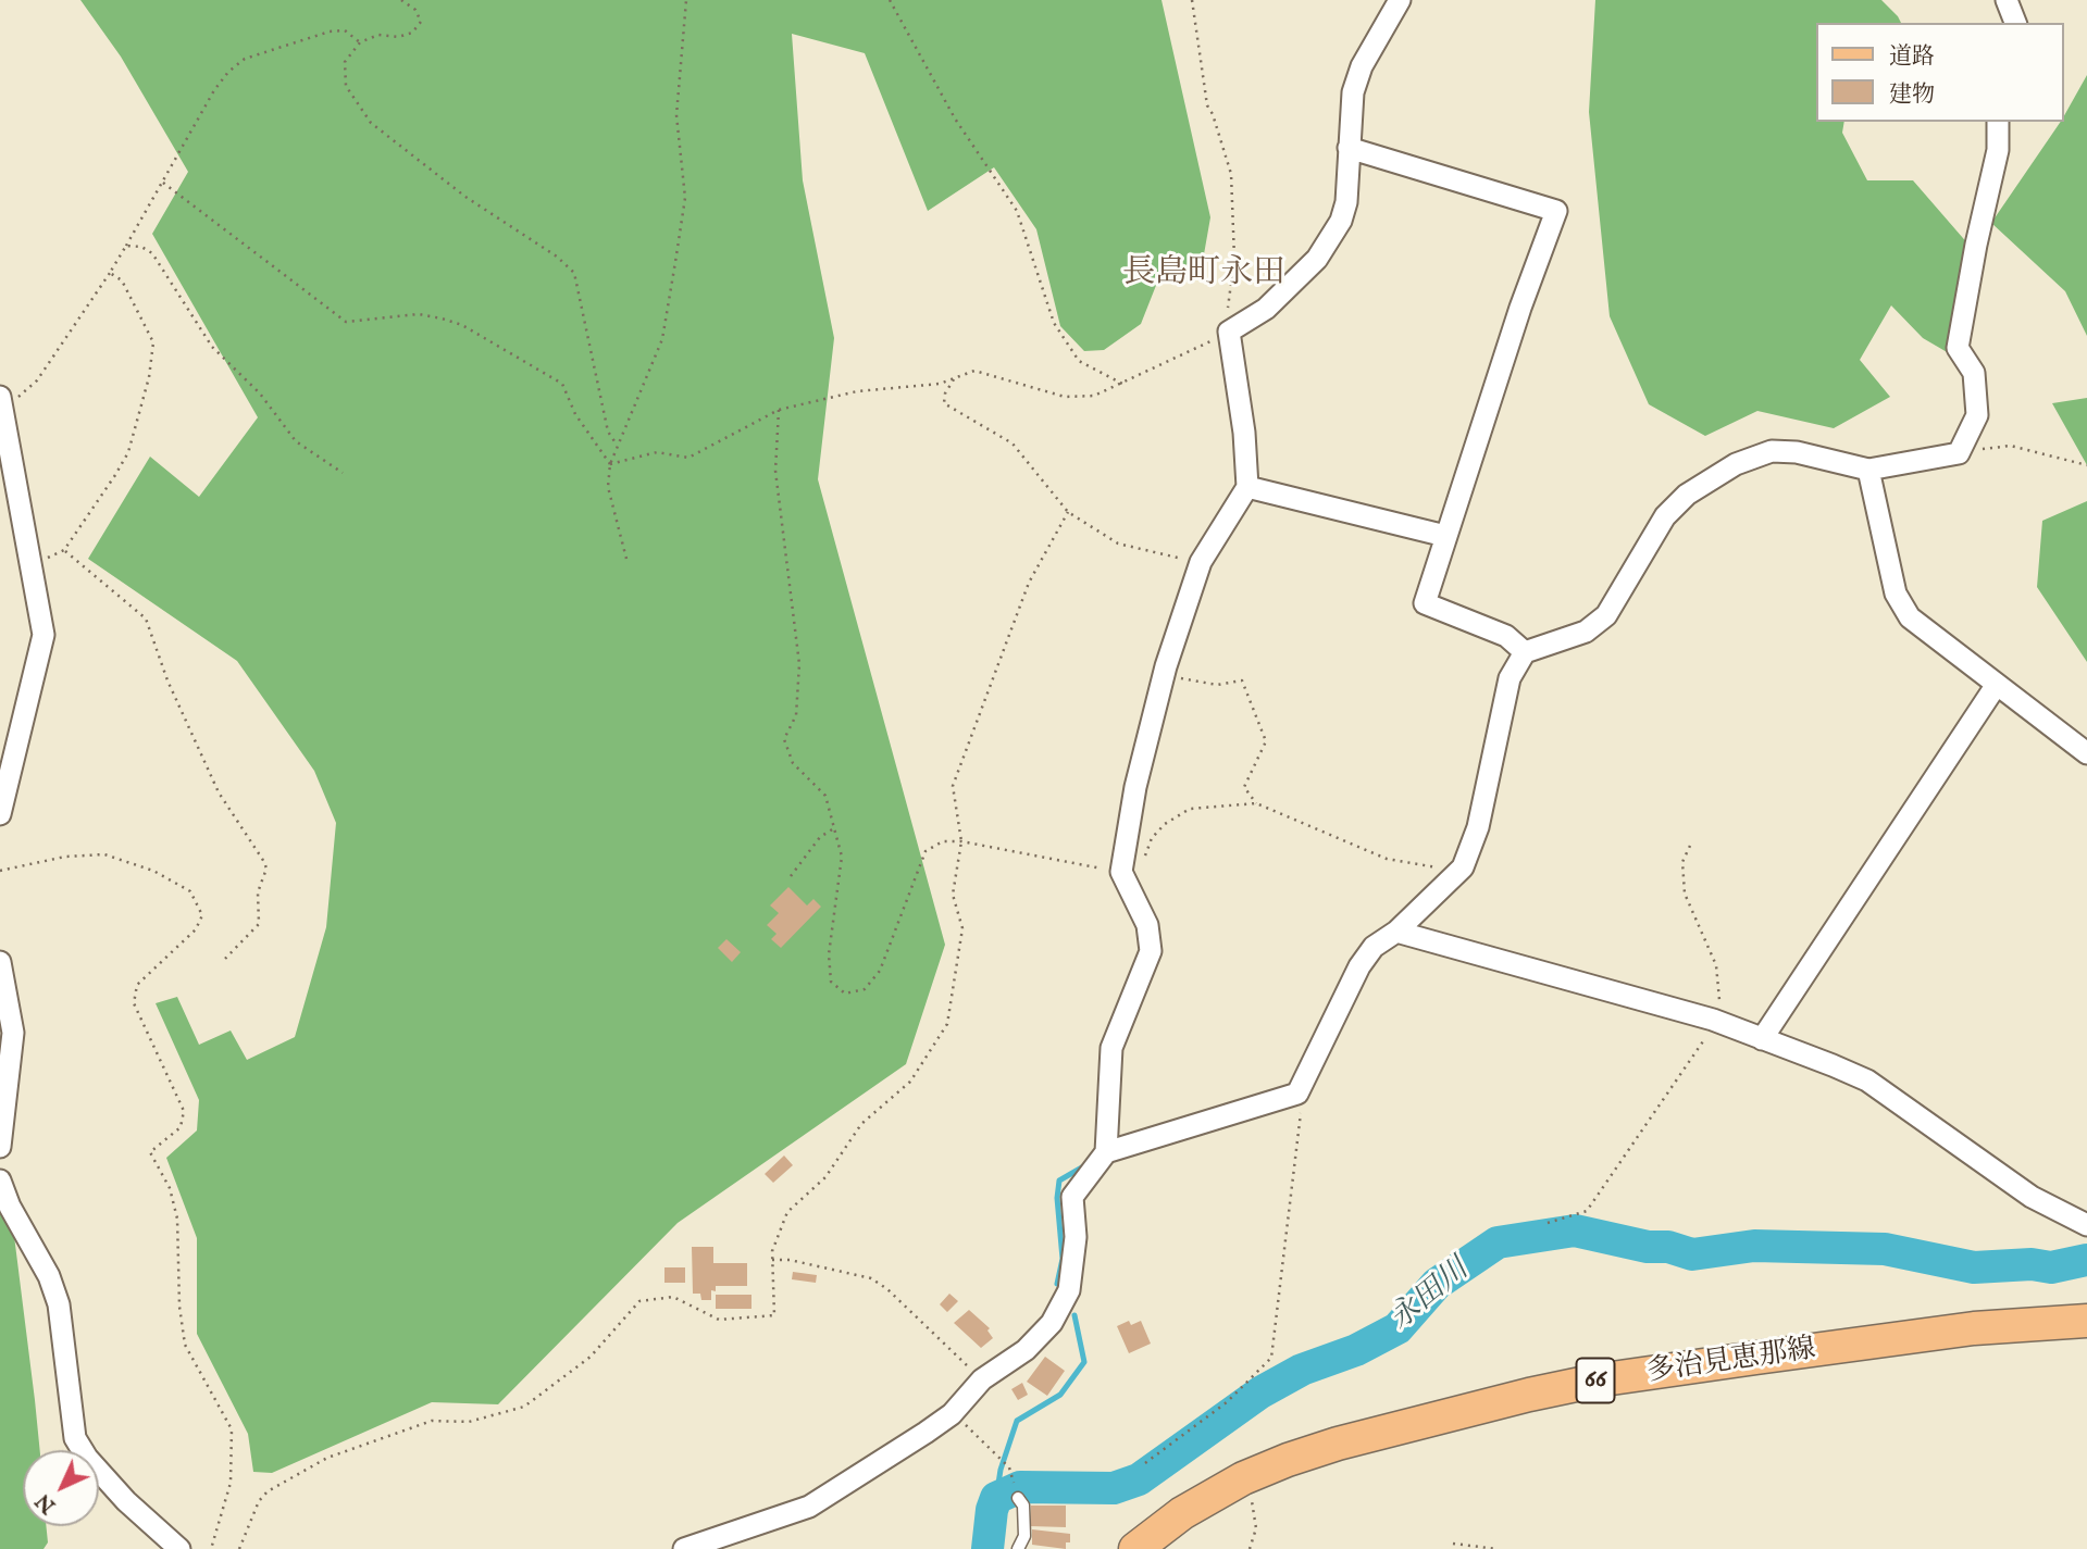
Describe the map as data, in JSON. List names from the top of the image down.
{
  "streets": {
    "main road": ["多治見恵那線", "66"]
  },
  "districts": ["長島町永田"],
  "water": ["永田川"],
  "legend": ["道路", "建物"],
  "north": "bottom left"
}
